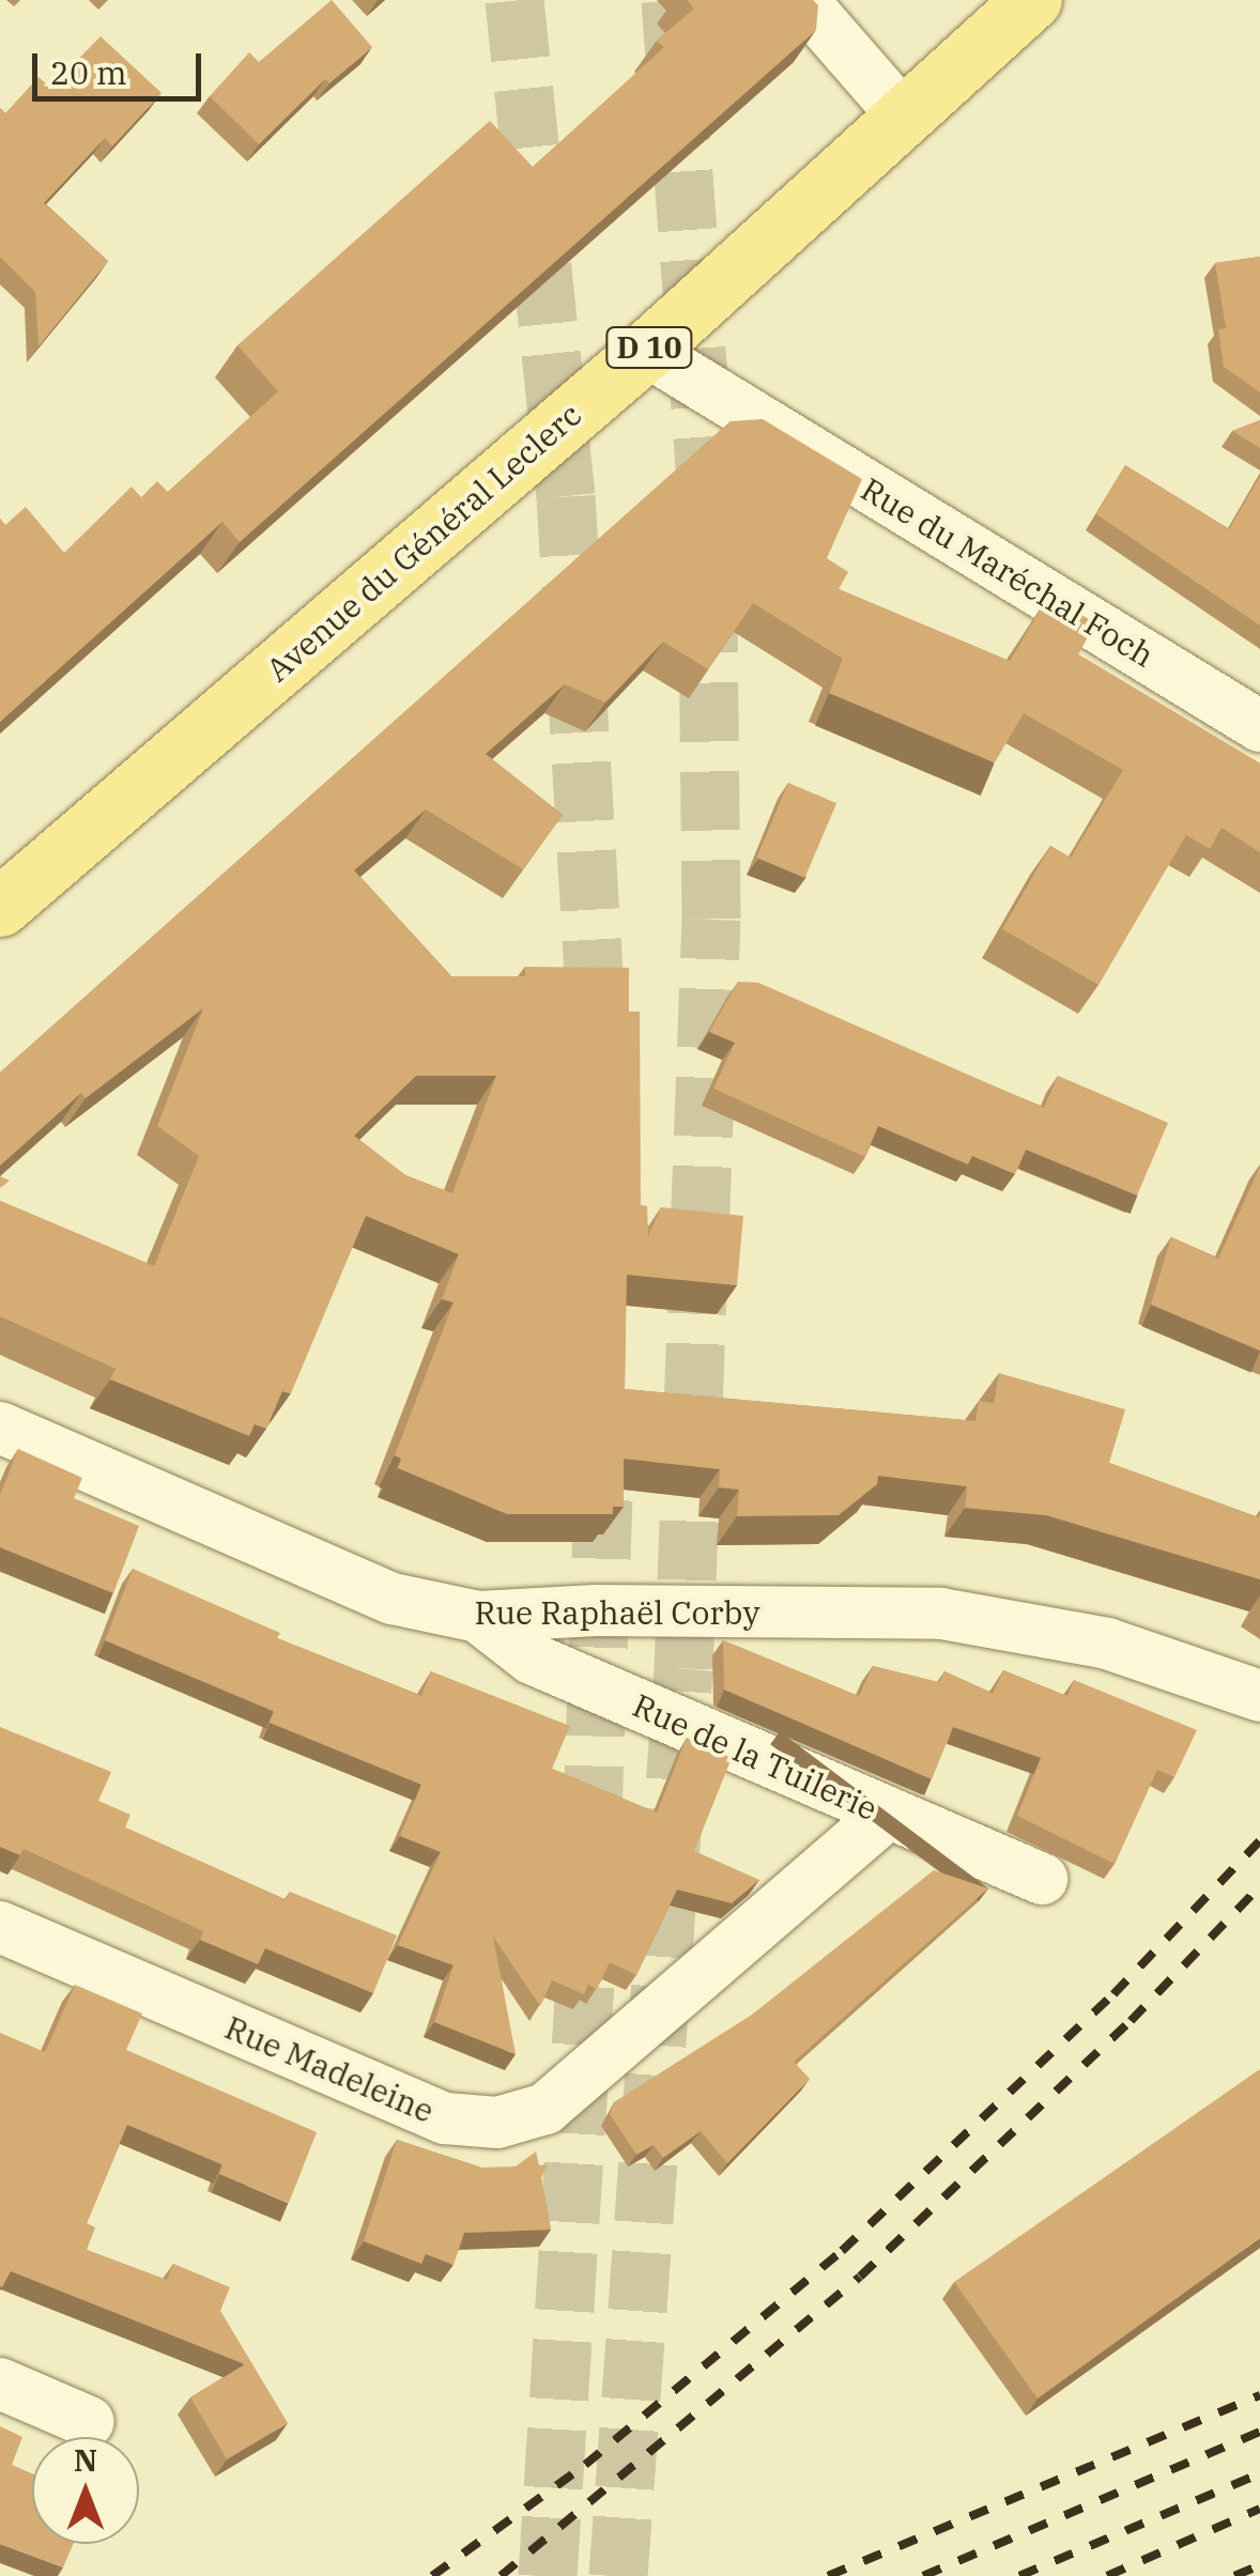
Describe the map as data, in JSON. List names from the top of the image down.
{
  "streets": {
    "main road": ["D 10", "Avenue du Général Leclerc"],
    "street": [
      "Rue du Maréchal Foch",
      "Rue Raphaël Corby",
      "Rue de la Tuilerie",
      "Rue Madeleine"
    ]
  },
  "crossings": [
    ["Avenue du Général Leclerc", "Rue du Maréchal Foch"],
    ["Rue Raphaël Corby", "Rue de la Tuilerie"],
    ["Rue de la Tuilerie", "Rue Madeleine"]
  ],
  "scale_bar": "20 m",
  "north": "top"
}
